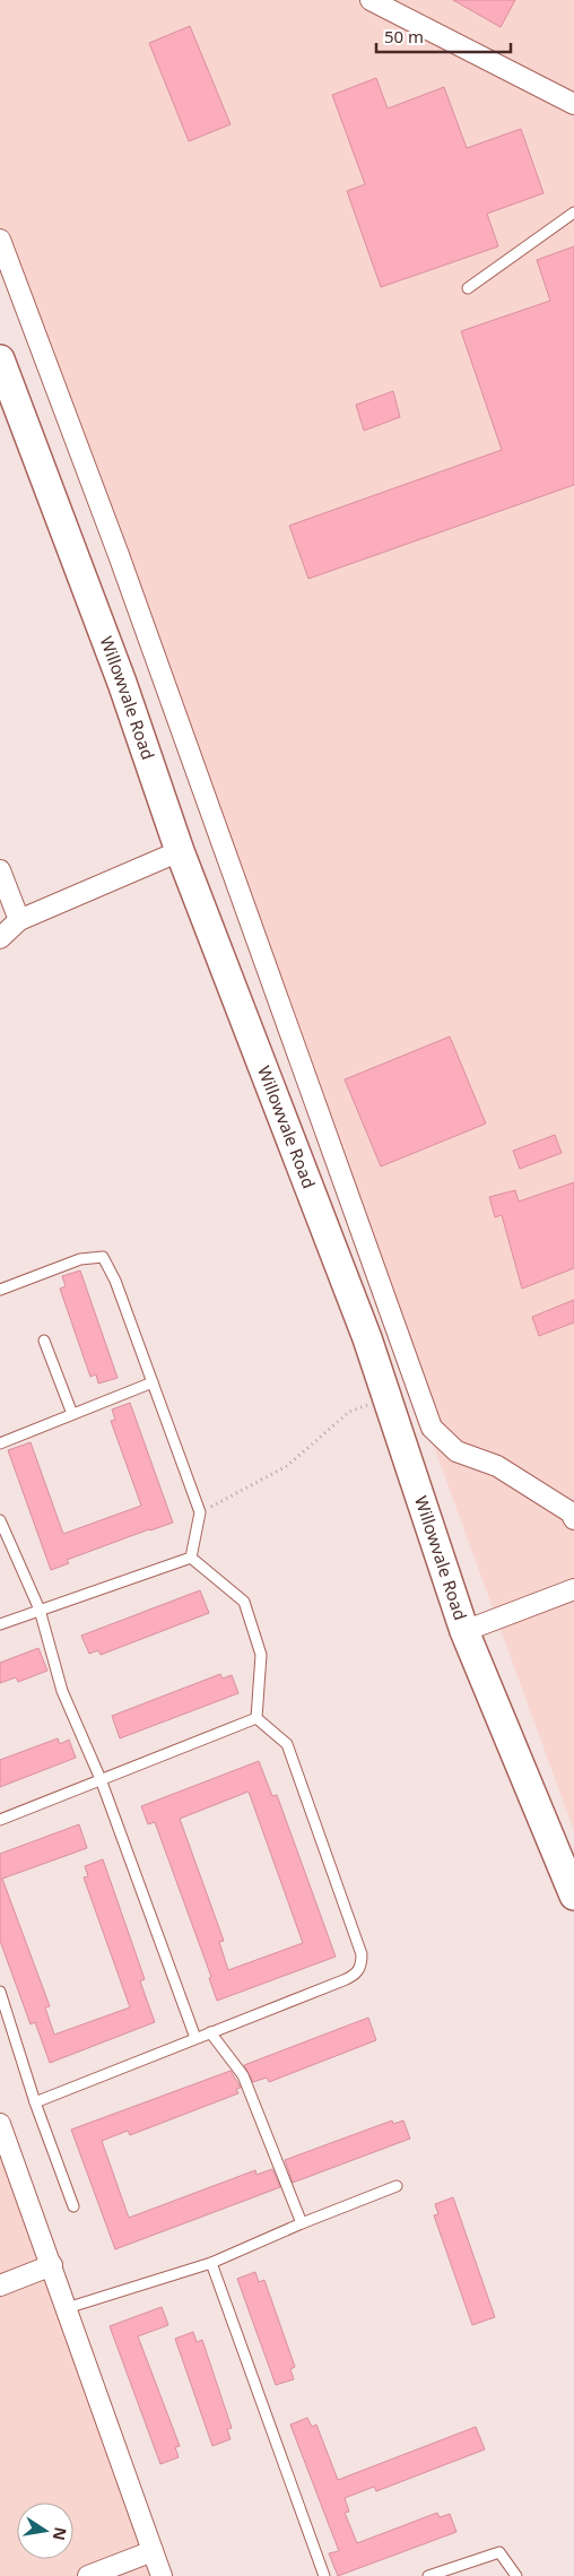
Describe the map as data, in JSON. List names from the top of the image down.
{
  "streets": {
    "main road": ["Willowvale Road"]
  },
  "scale_bar": "50 m",
  "north": "right"
}
